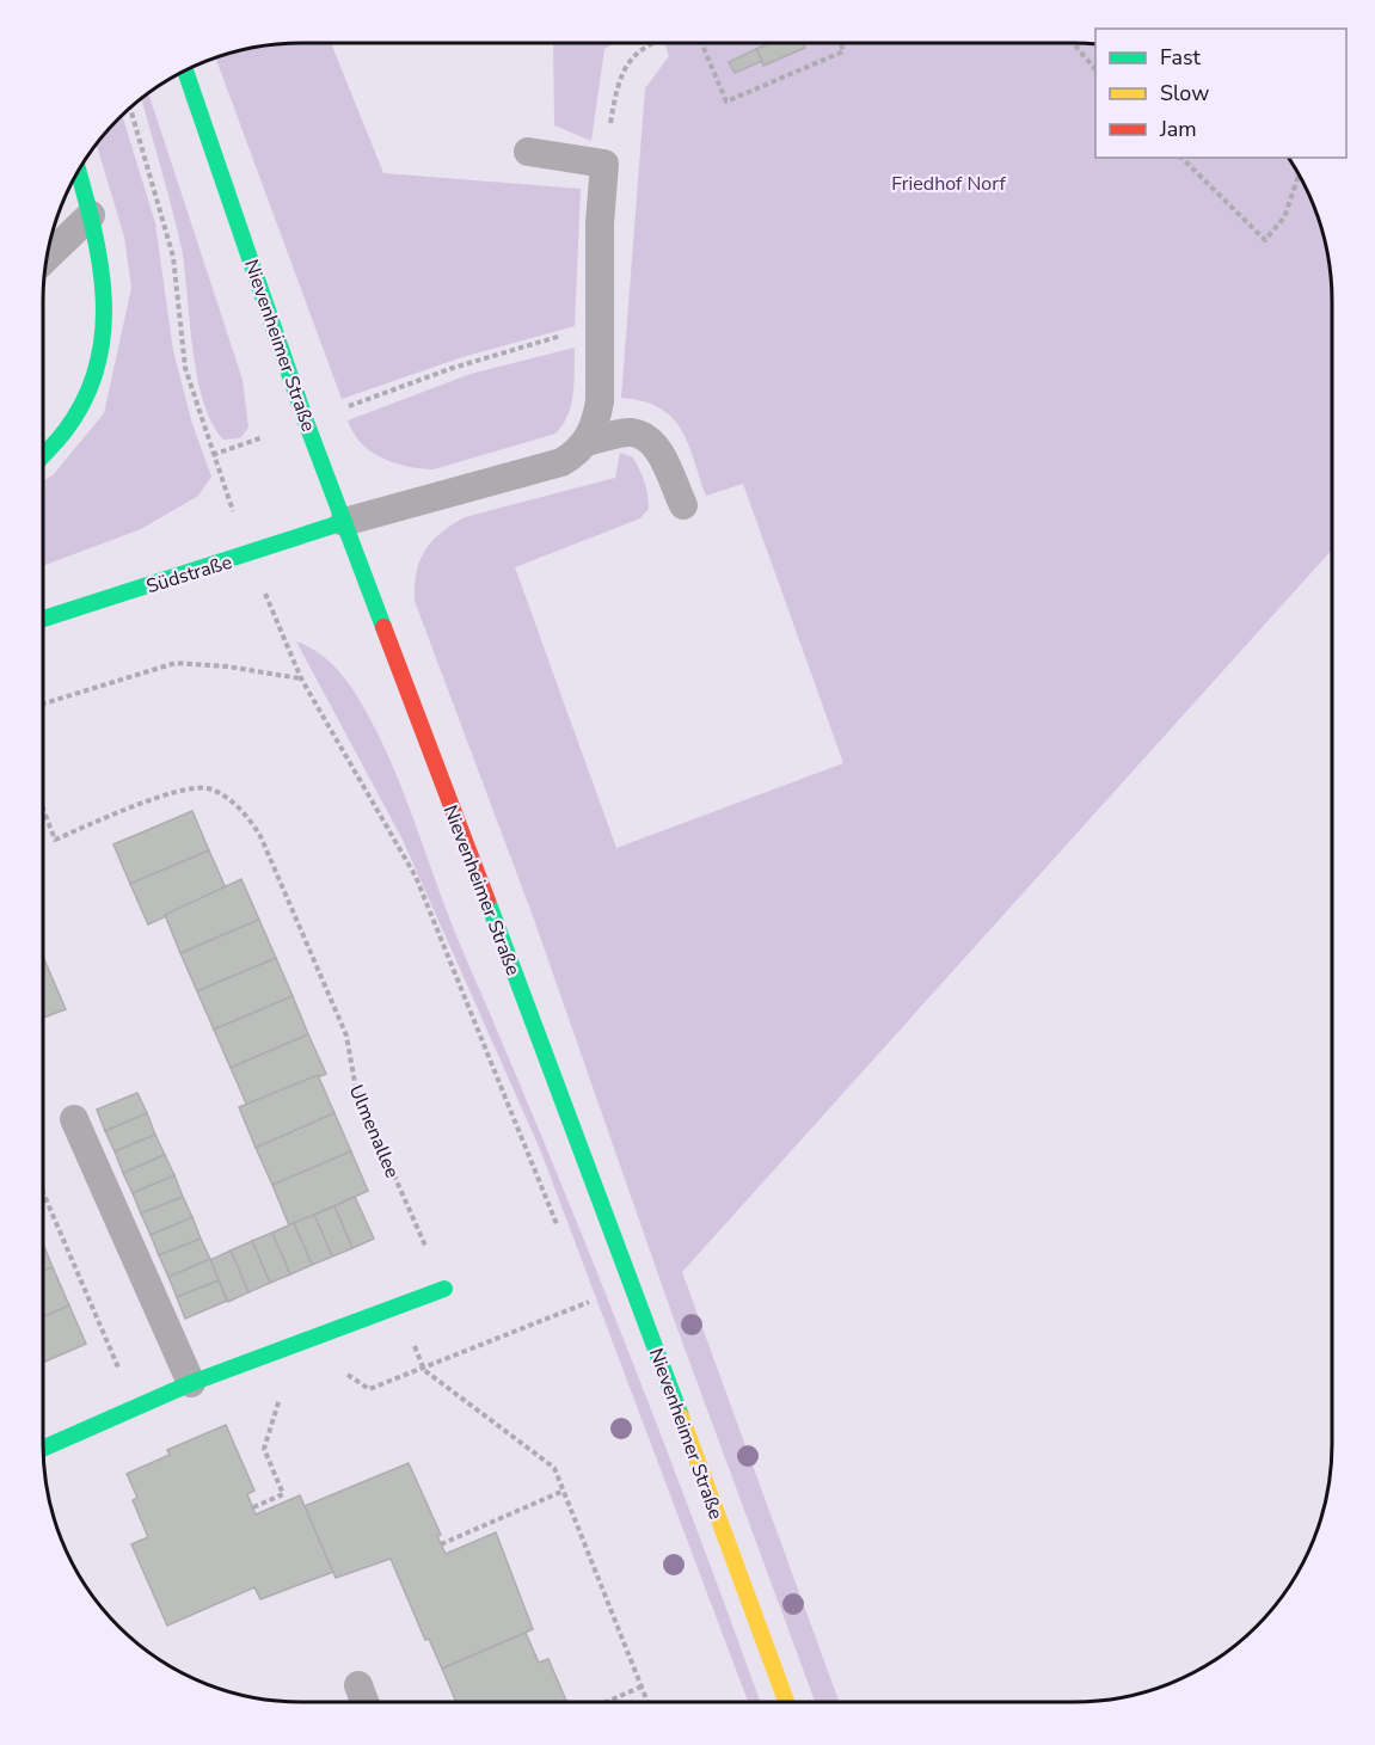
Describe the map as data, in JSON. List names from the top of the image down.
{
  "streets": {
    "main road": ["Nievenheimer Straße", "Südstraße"],
    "path": ["Ulmenallee"]
  },
  "crossings": [
    ["Nievenheimer Straße", "Südstraße"]
  ],
  "parks": ["Friedhof Norf"],
  "legend": ["Fast", "Slow", "Jam"]
}
